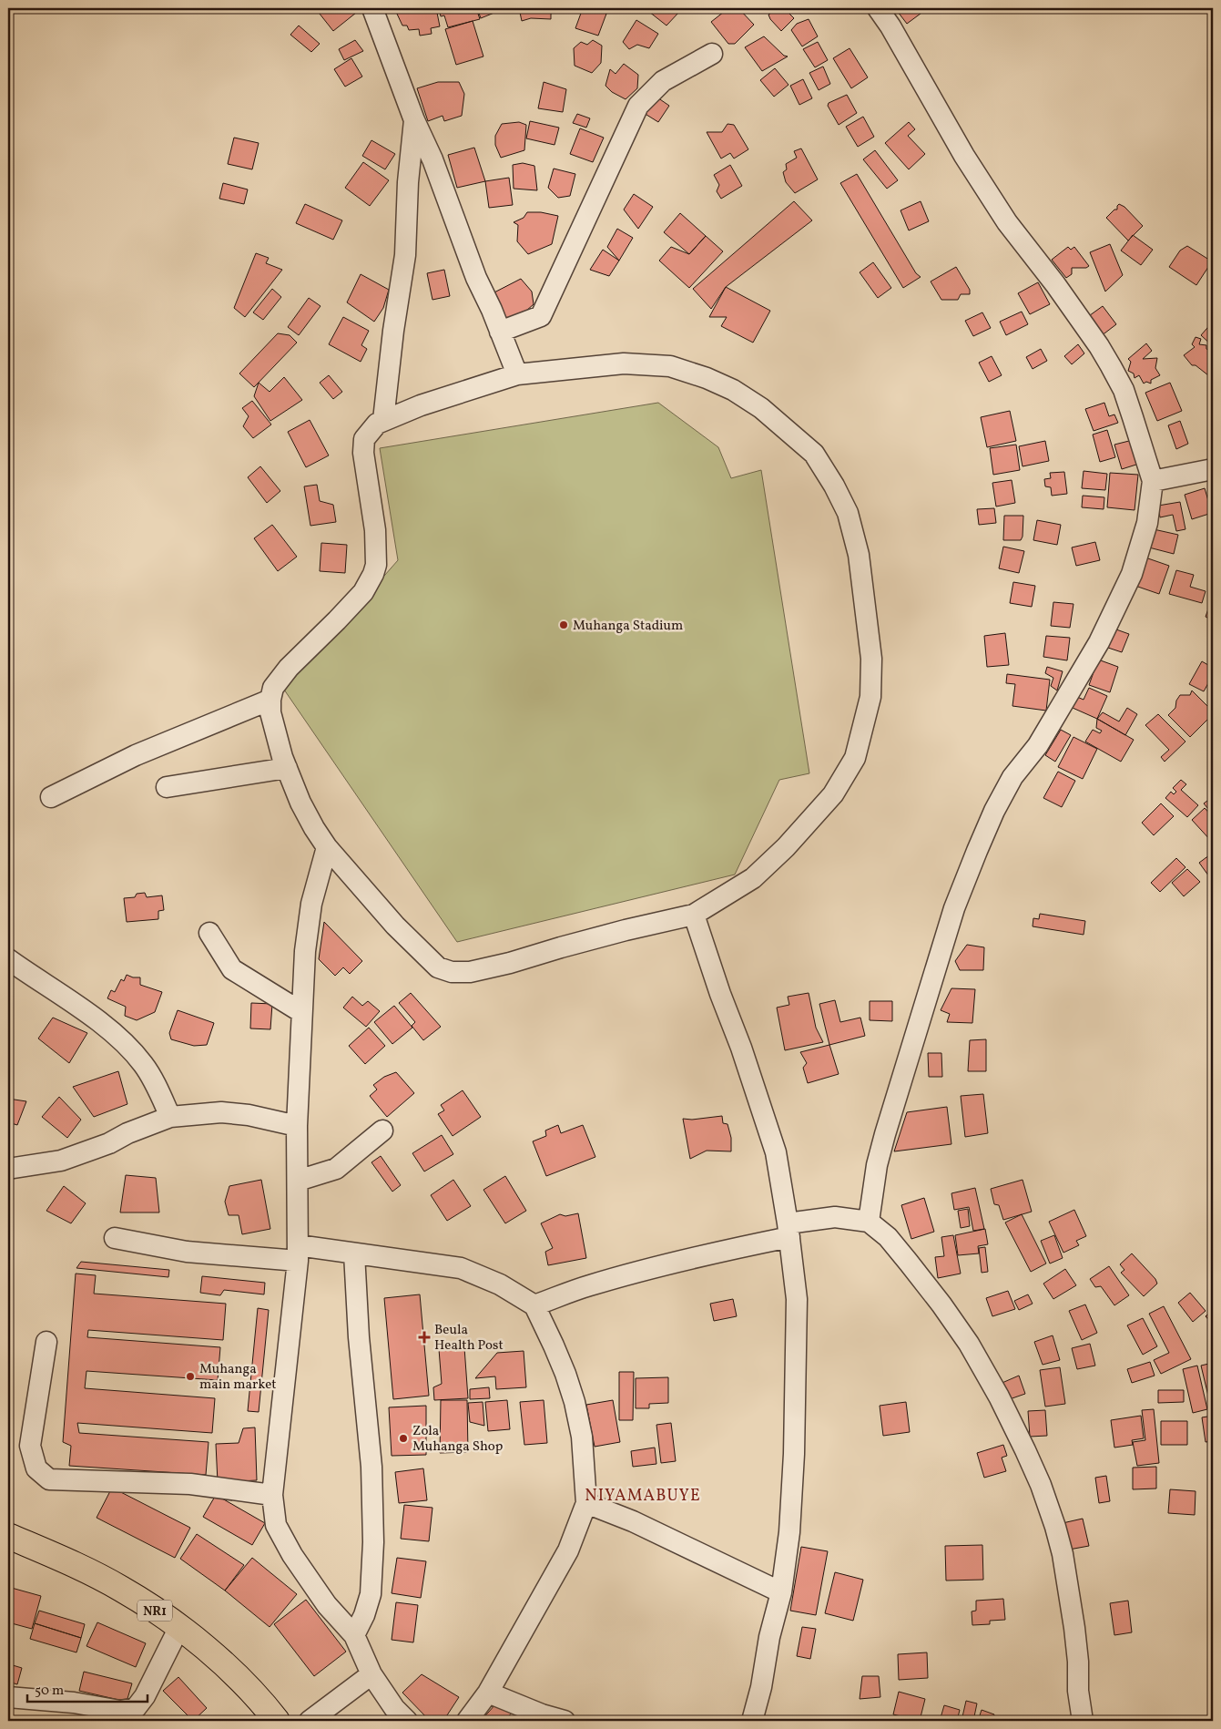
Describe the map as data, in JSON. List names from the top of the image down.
{
  "streets": {
    "highway": ["NR1"]
  },
  "districts": ["NIYAMABUYE"],
  "places": {
    "other": ["Muhanga Stadium", "Muhanga main market", "Zola Muhanga Shop"],
    "health": ["Beula Health Post"]
  },
  "scale_bar": "50 m"
}
